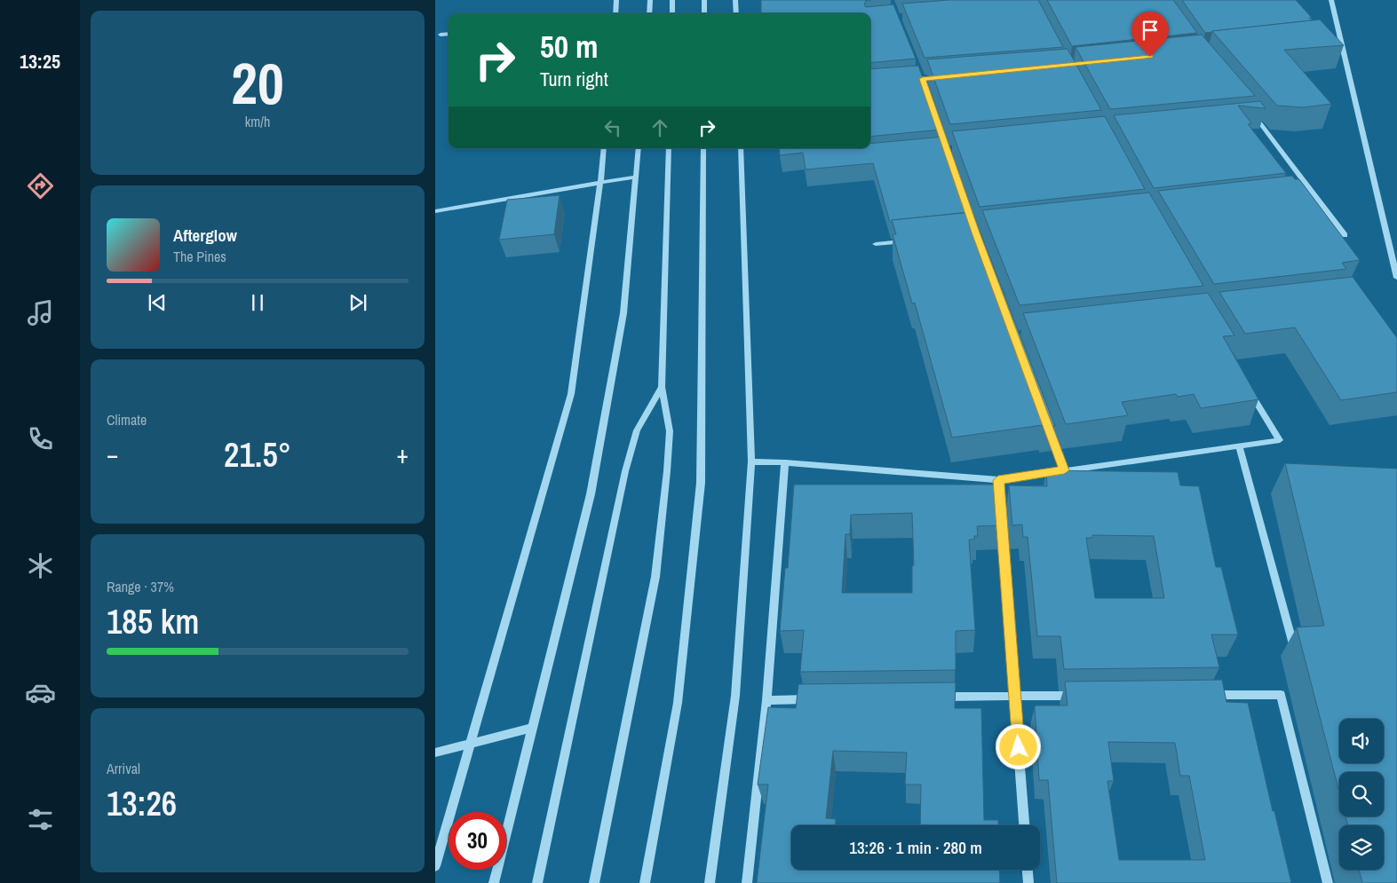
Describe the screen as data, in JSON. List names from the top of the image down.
{
  "page": {
    "tabs": "13:25",
    "tile": [
      ["20", "km/h"],
      "Climate",
      ["Range · 37%", "185 km"],
      ["Arrival", "13:26"]
    ],
    "turn": ["50 m", "Turn right"],
    "song": ["Afterglow", "The Pines"],
    "heat": ["−", "21.5°", "+"],
    "limit": "30",
    "trip": "13:26 · 1 min · 280 m"
  }
}
